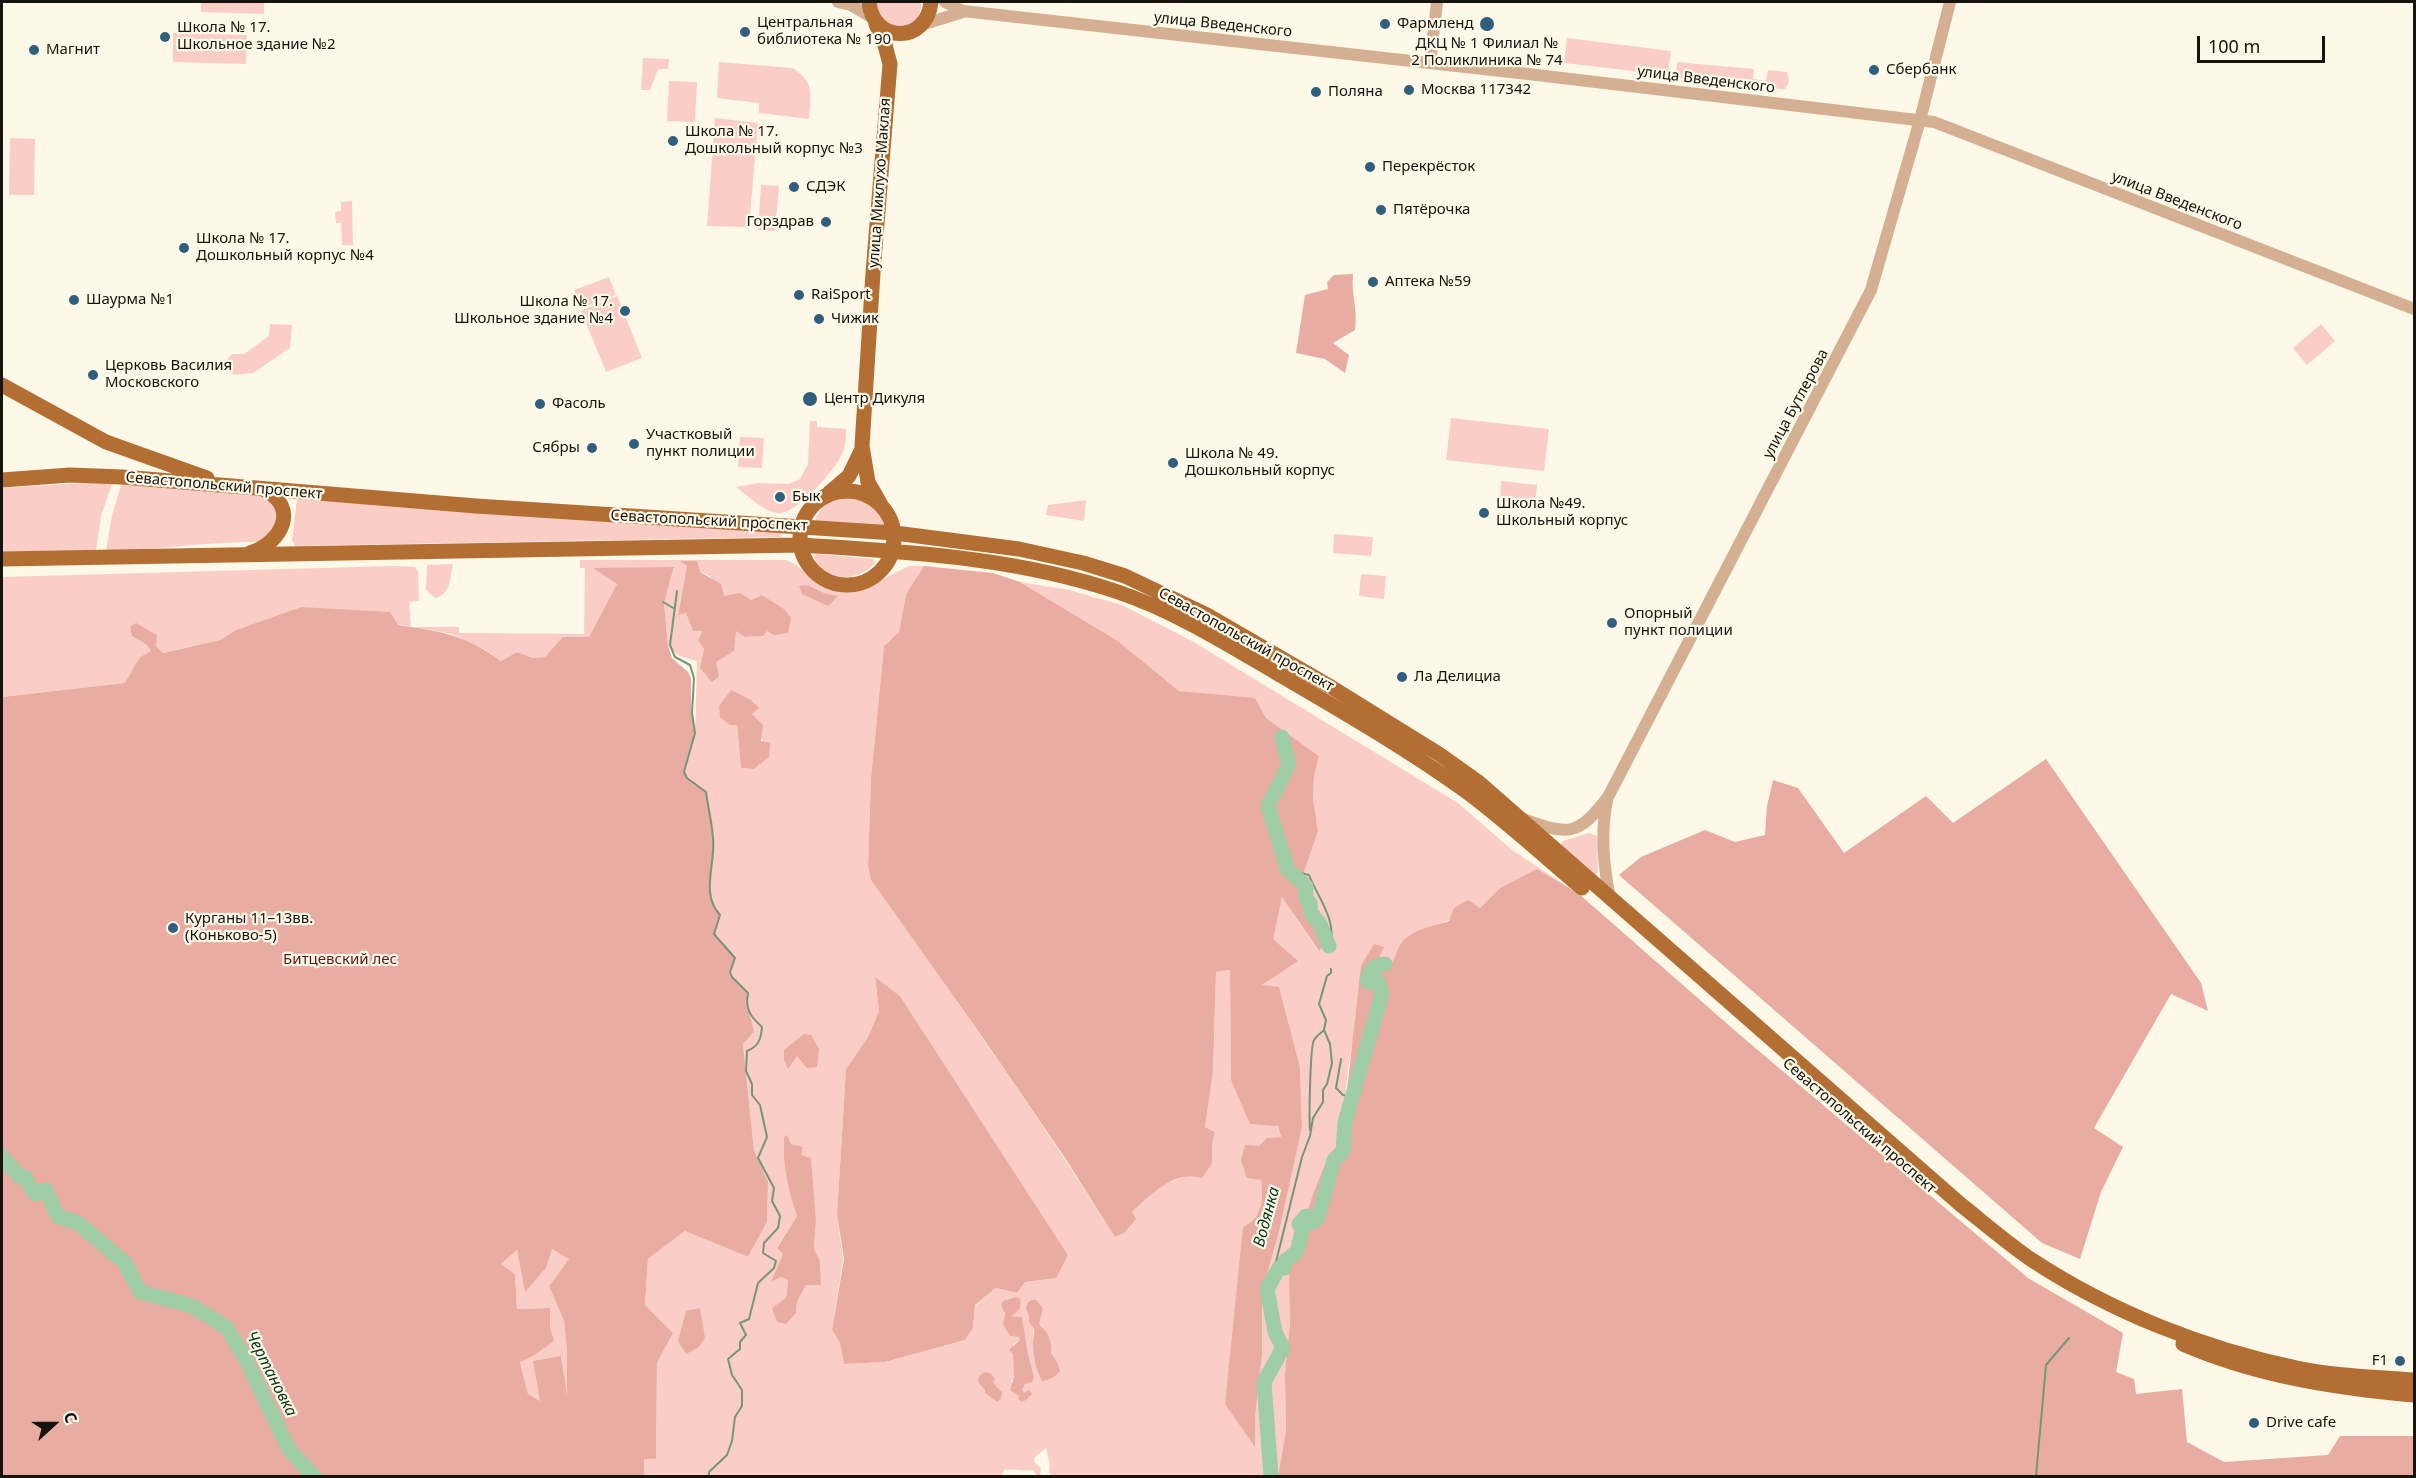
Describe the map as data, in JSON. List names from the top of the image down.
{
  "streets": {
    "main road": ["улица Миклухо-Маклая", "Севастопольский проспект"],
    "street": ["улица Введенского", "улица Бутлерова"]
  },
  "crossings": [
    ["улица Введенского", "улица Миклухо-Маклая"],
    ["улица Введенского", "улица Бутлерова"],
    ["улица Миклухо-Маклая", "Севастопольский проспект"],
    ["улица Бутлерова", "Севастопольский проспект"]
  ],
  "water": ["Водянка", "Чертановка"],
  "parks": ["Битцевский лес"],
  "places": [
    "Фармленд",
    "ДКЦ № 1 Филиал № 2 Поликлиника № 74",
    "Центральная библиотека № 190",
    "Школа № 17. Школьное здание №2",
    "Магнит",
    "Сбербанк",
    "Москва 117342",
    "Поляна",
    "Школа № 17. Дошкольный корпус №3",
    "Перекрёсток",
    "СДЭК",
    "Пятёрочка",
    "Горздрав",
    "Школа № 17. Дошкольный корпус №4",
    "Аптека №59",
    "RaiSport",
    "Шаурма №1",
    "Школа № 17. Школьное здание №4",
    "Чижик",
    "Церковь Василия Московского",
    "Центр Дикуля",
    "Фасоль",
    "Участковый пункт полиции",
    "Сябры",
    "Школа № 49. Дошкольный корпус",
    "Бык",
    "Школа №49. Школьный корпус",
    "Опорный пункт полиции",
    "Ла Делициа",
    "Курганы 11–13вв. (Коньково-5)",
    "F1",
    "Drive cafe"
  ],
  "scale_bar": "100 m",
  "north": "right"
}
